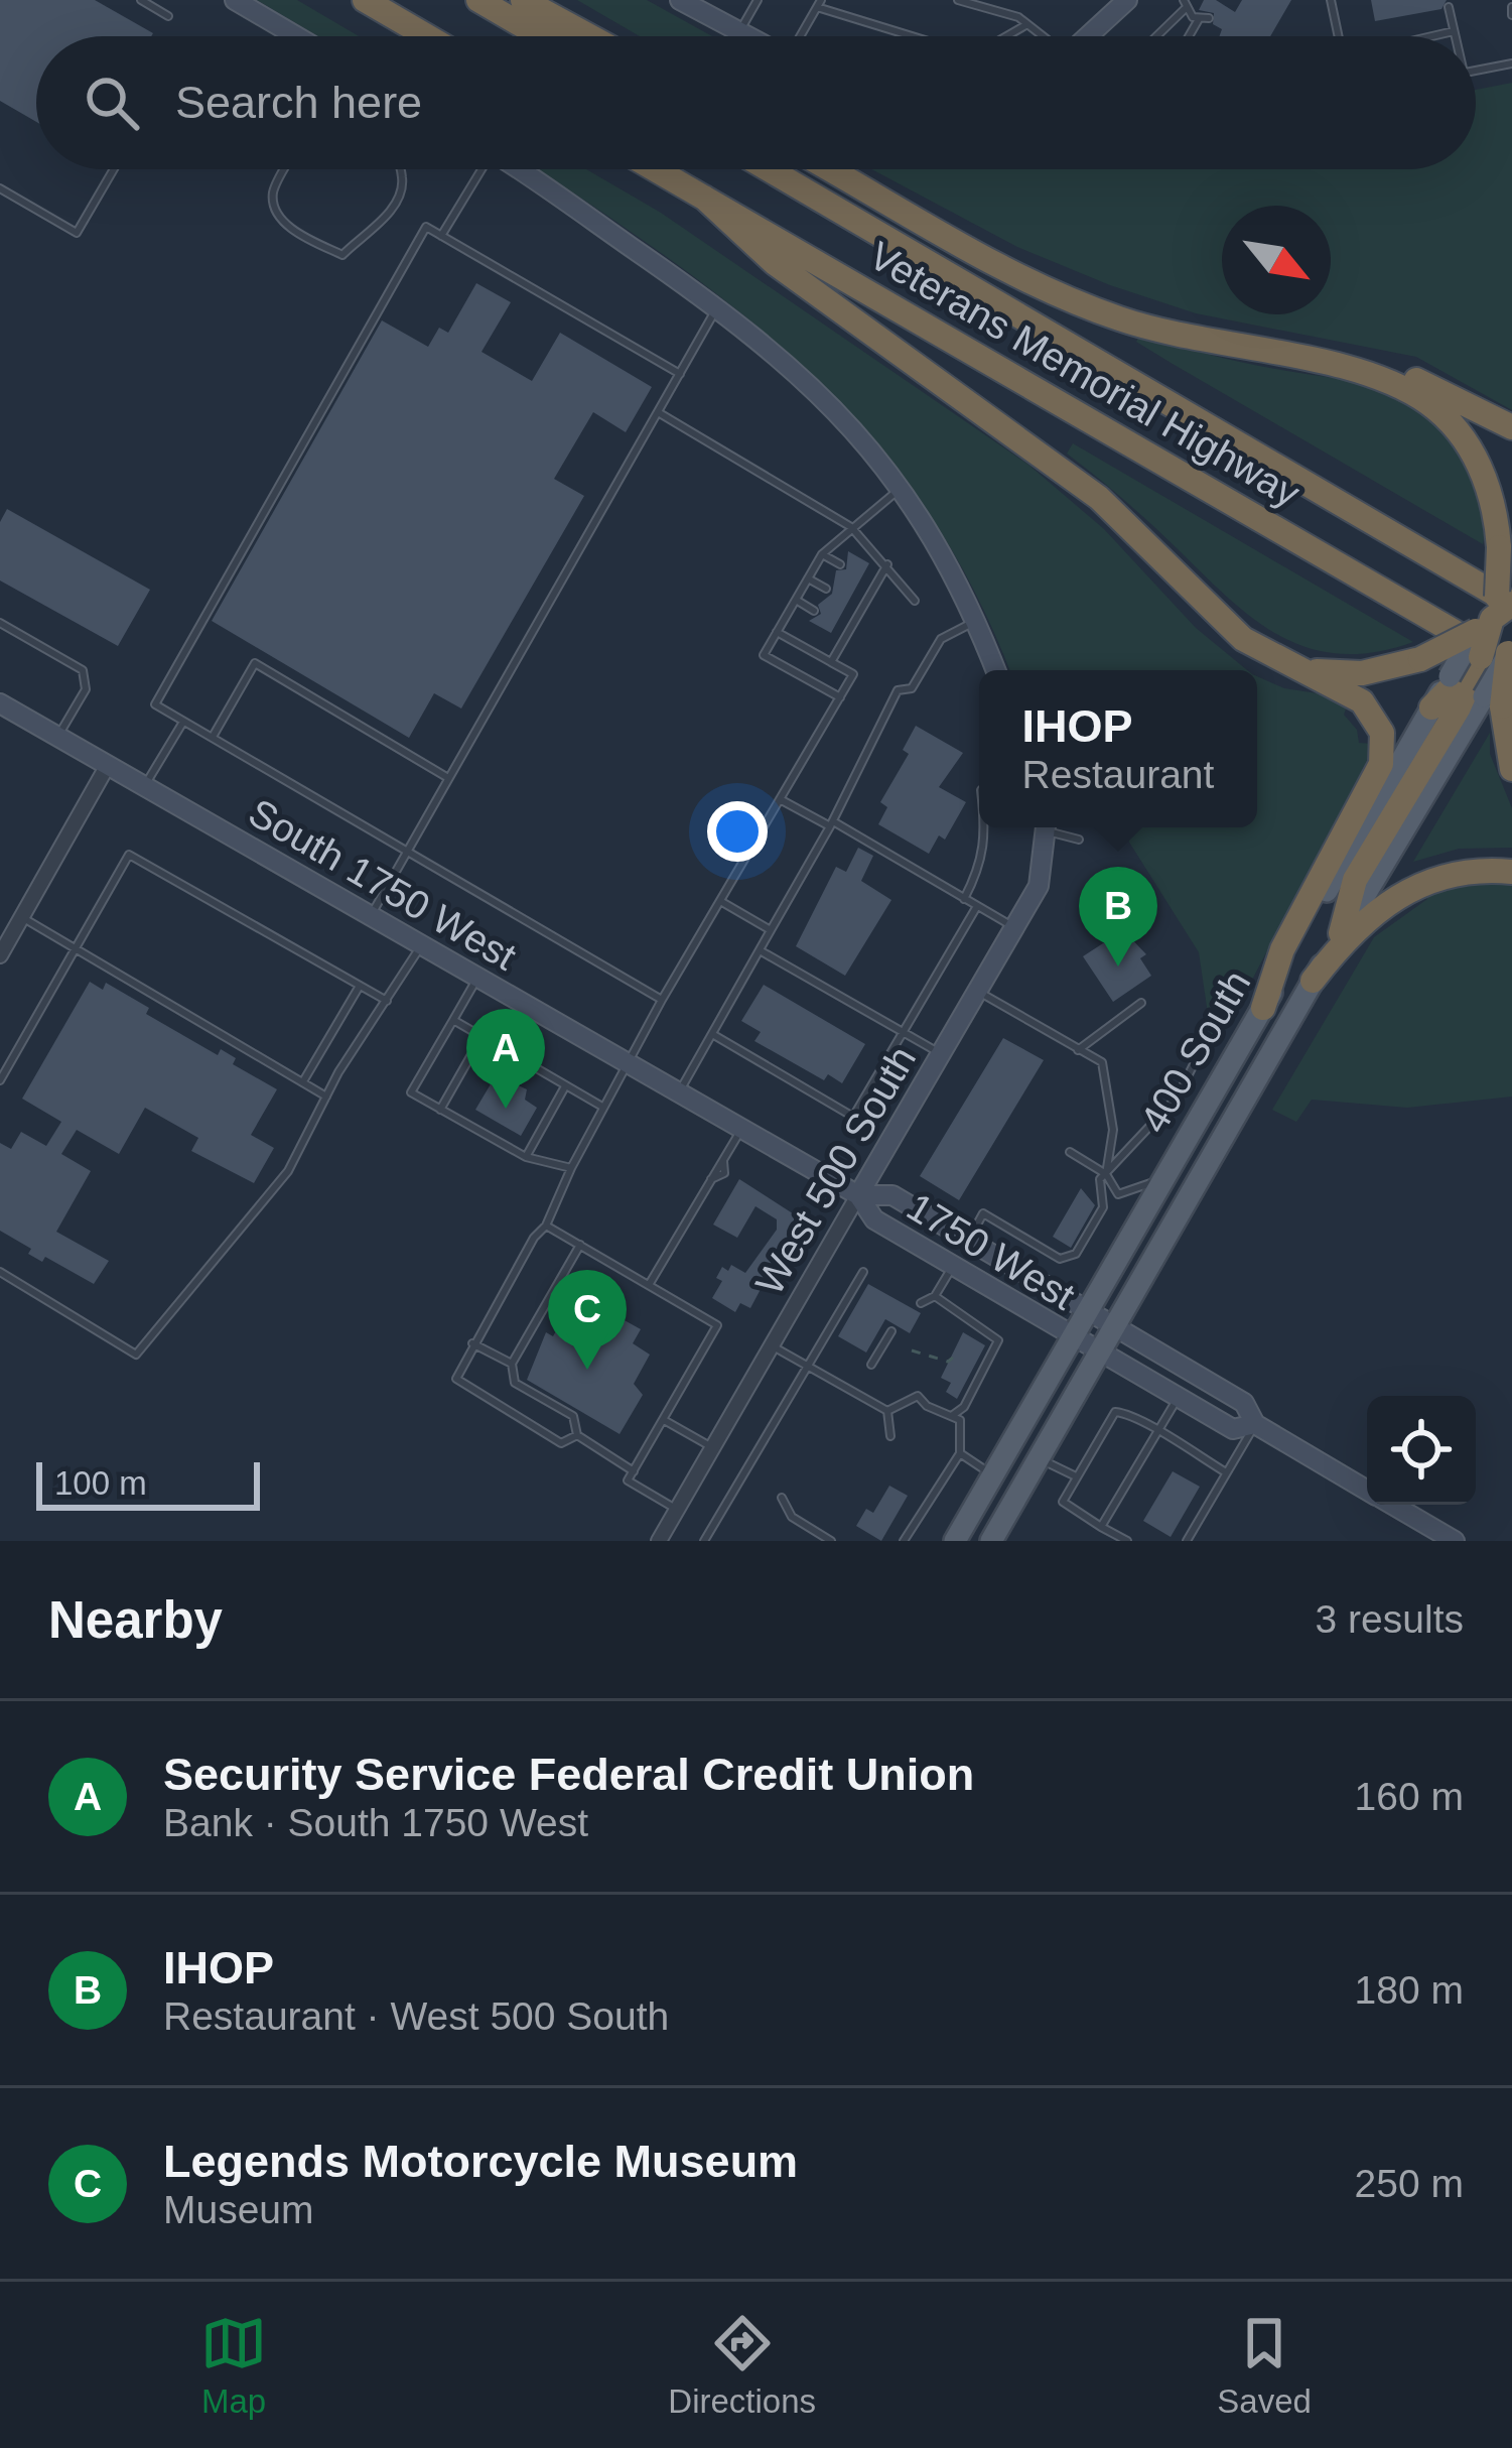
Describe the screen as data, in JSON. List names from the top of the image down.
{
  "streets": {
    "highway": ["Veterans Memorial Highway"],
    "main road": ["400 South"],
    "street": ["South 1750 West", "West 500 South", "1750 West"]
  },
  "crossings": [
    ["South 1750 West", "West 500 South"],
    ["South 1750 West", "1750 West"],
    ["400 South", "1750 West"],
    ["West 500 South", "1750 West"]
  ],
  "scale_bar": "100 m",
  "north": "bottom right",
  "page": {
    "search": "Search here",
    "popup": ["IHOP", "Restaurant"],
    "pins": ["B", "A", "C"],
    "scale": "100 m",
    "heading": ["Nearby", "3 results"],
    "list": [
      {
        "mark": "A",
        "name": "Security Service Federal Credit Union",
        "note": "Bank · South 1750 West",
        "value": "160 m"
      },
      {
        "mark": "B",
        "name": "IHOP",
        "note": "Restaurant · West 500 South",
        "value": "180 m"
      },
      {
        "mark": "C",
        "name": "Legends Motorcycle Museum",
        "note": "Museum",
        "value": "250 m"
      }
    ],
    "nav": ["Map", "Directions", "Saved"]
  }
}
